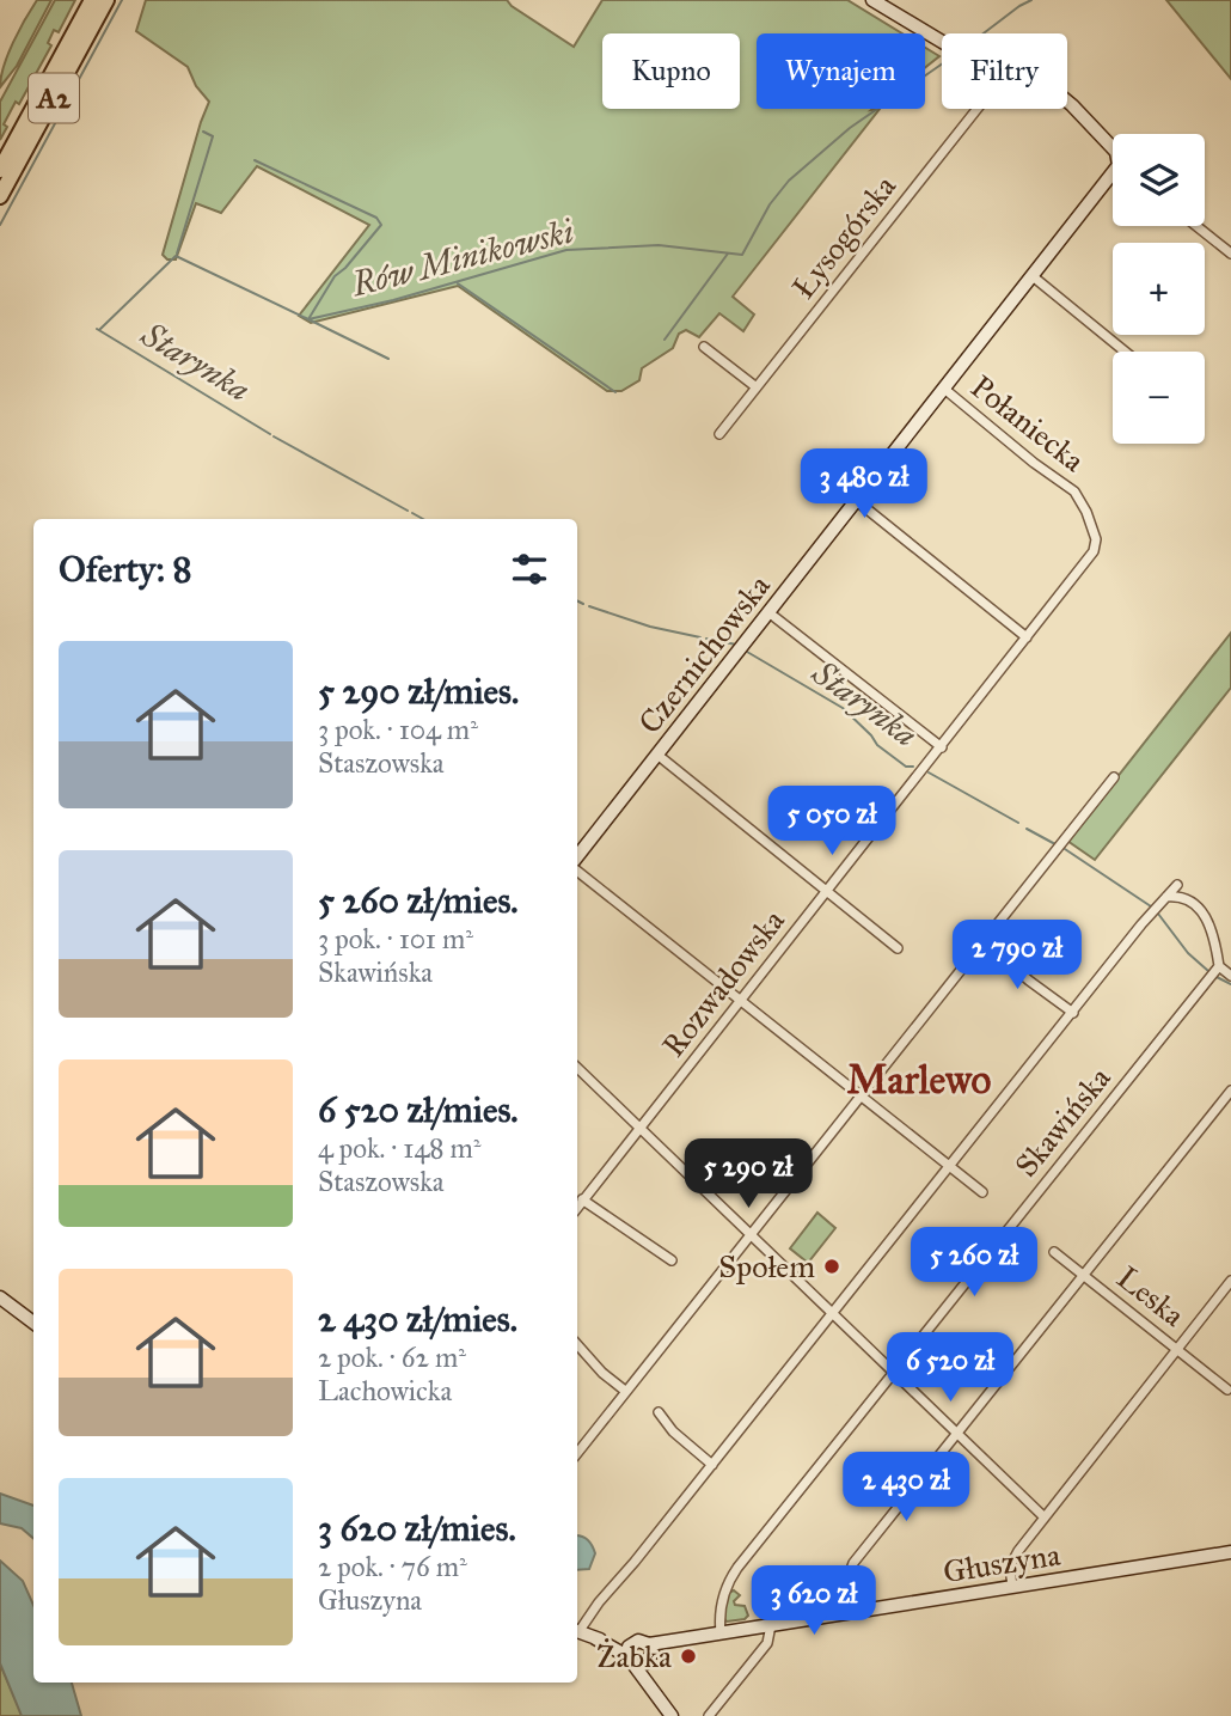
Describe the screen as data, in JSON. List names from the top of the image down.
{
  "streets": {
    "highway": ["A2"],
    "street": [
      "Łysogórska",
      "Połaniecka",
      "Czernichowska",
      "Rozwadowska",
      "Skawińska",
      "Leska",
      "Głuszyna"
    ]
  },
  "crossings": [
    ["Połaniecka", "Czernichowska"],
    ["Połaniecka", "Rozwadowska"],
    ["Skawińska", "Głuszyna"]
  ],
  "districts": ["Marlewo"],
  "water": ["Rów Minikowski", "Starynka"],
  "places": ["Społem", "Żabka"],
  "page": {
    "chip": ["Kupno", "Wynajem", "Filtry"],
    "map_buttons": ["+", "−"],
    "price": [
      "3 480 zł",
      "5 050 zł",
      "2 790 zł",
      "5 290 zł",
      "5 260 zł",
      "6 520 zł",
      "2 430 zł",
      "3 620 zł"
    ],
    "heading": "Oferty: 8",
    "list": [
      {
        "name": "5 290 zł/mies.",
        "note": "3 pok. · 104 m² · Staszowska"
      },
      {
        "name": "5 260 zł/mies.",
        "note": "3 pok. · 101 m² · Skawińska"
      },
      {
        "name": "6 520 zł/mies.",
        "note": "4 pok. · 148 m² · Staszowska"
      },
      {
        "name": "2 430 zł/mies.",
        "note": "2 pok. · 62 m² · Lachowicka"
      },
      {
        "name": "3 620 zł/mies.",
        "note": "2 pok. · 76 m² · Głuszyna"
      }
    ]
  }
}
